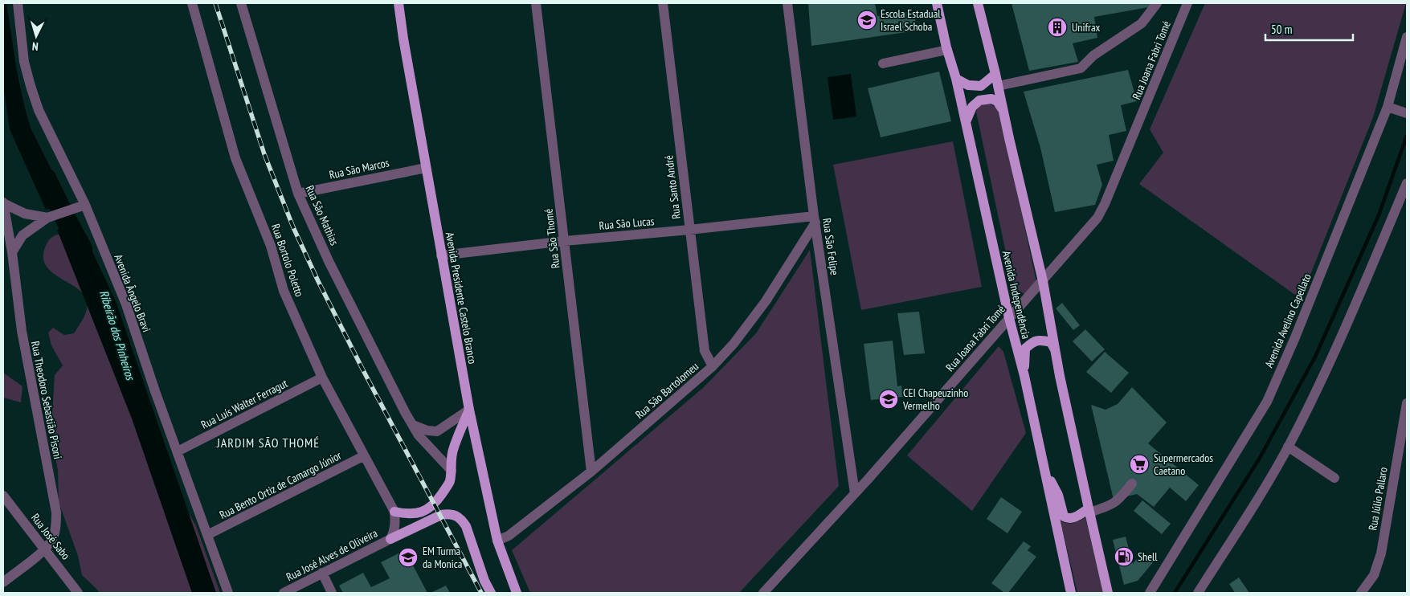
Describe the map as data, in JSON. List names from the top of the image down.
{
  "streets": {
    "main road": ["Avenida Independência", "Avenida Presidente Castelo Branco"],
    "street": [
      "Rua Joana Fabri Tomé",
      "Rua São Marcos",
      "Rua Santo André",
      "Rua São Mathias",
      "Rua São Lucas",
      "Rua São Thomé",
      "Rua São Felipe",
      "Rua Bortolo Poletto",
      "Avenida Ângelo Bravi",
      "Avenida Avelino Capellato",
      "Rua São Bartolomeu",
      "Rua Theodoro Sebastião Pisoni",
      "Rua Luís Walter Ferragut",
      "Rua Bento Ortiz de Camargo Júnior",
      "Rua Júlio Pallaro",
      "Rua José Sabo",
      "Rua José Alves de Oliveira"
    ]
  },
  "crossings": [
    ["Rua Joana Fabri Tomé", "Rua São Felipe"],
    ["Rua Joana Fabri Tomé", "Avenida Independência"],
    ["Rua São Marcos", "Rua São Mathias"],
    ["Rua São Marcos", "Avenida Presidente Castelo Branco"],
    ["Rua Santo André", "Rua São Lucas"],
    ["Rua Santo André", "Rua São Bartolomeu"],
    ["Rua São Lucas", "Rua São Thomé"],
    ["Rua São Lucas", "Rua São Felipe"],
    ["Rua São Lucas", "Avenida Presidente Castelo Branco"],
    ["Rua São Lucas", "Rua São Bartolomeu"],
    ["Rua São Thomé", "Rua São Bartolomeu"],
    ["Rua São Felipe", "Rua São Bartolomeu"],
    ["Rua Bortolo Poletto", "Rua Luís Walter Ferragut"],
    ["Rua Bortolo Poletto", "Rua Bento Ortiz de Camargo Júnior"],
    ["Avenida Ângelo Bravi", "Rua Luís Walter Ferragut"],
    ["Avenida Ângelo Bravi", "Rua Bento Ortiz de Camargo Júnior"],
    ["Avenida Presidente Castelo Branco", "Rua São Bartolomeu"],
    ["Rua Theodoro Sebastião Pisoni", "Rua José Sabo"]
  ],
  "districts": ["JARDIM SÃO THOMÉ"],
  "water": ["Ribeirão dos Pinheiros"],
  "places": {
    "school or university": ["Escola Estadual Israel Schoba", "CEI Chapeuzinho Vermelho", "EM Turma da Monica"],
    "building": ["Unifrax"],
    "supermarket": ["Supermercados Caetano"],
    "fuel station": ["Shell"]
  },
  "scale_bar": "50 m",
  "north": "bottom"
}
